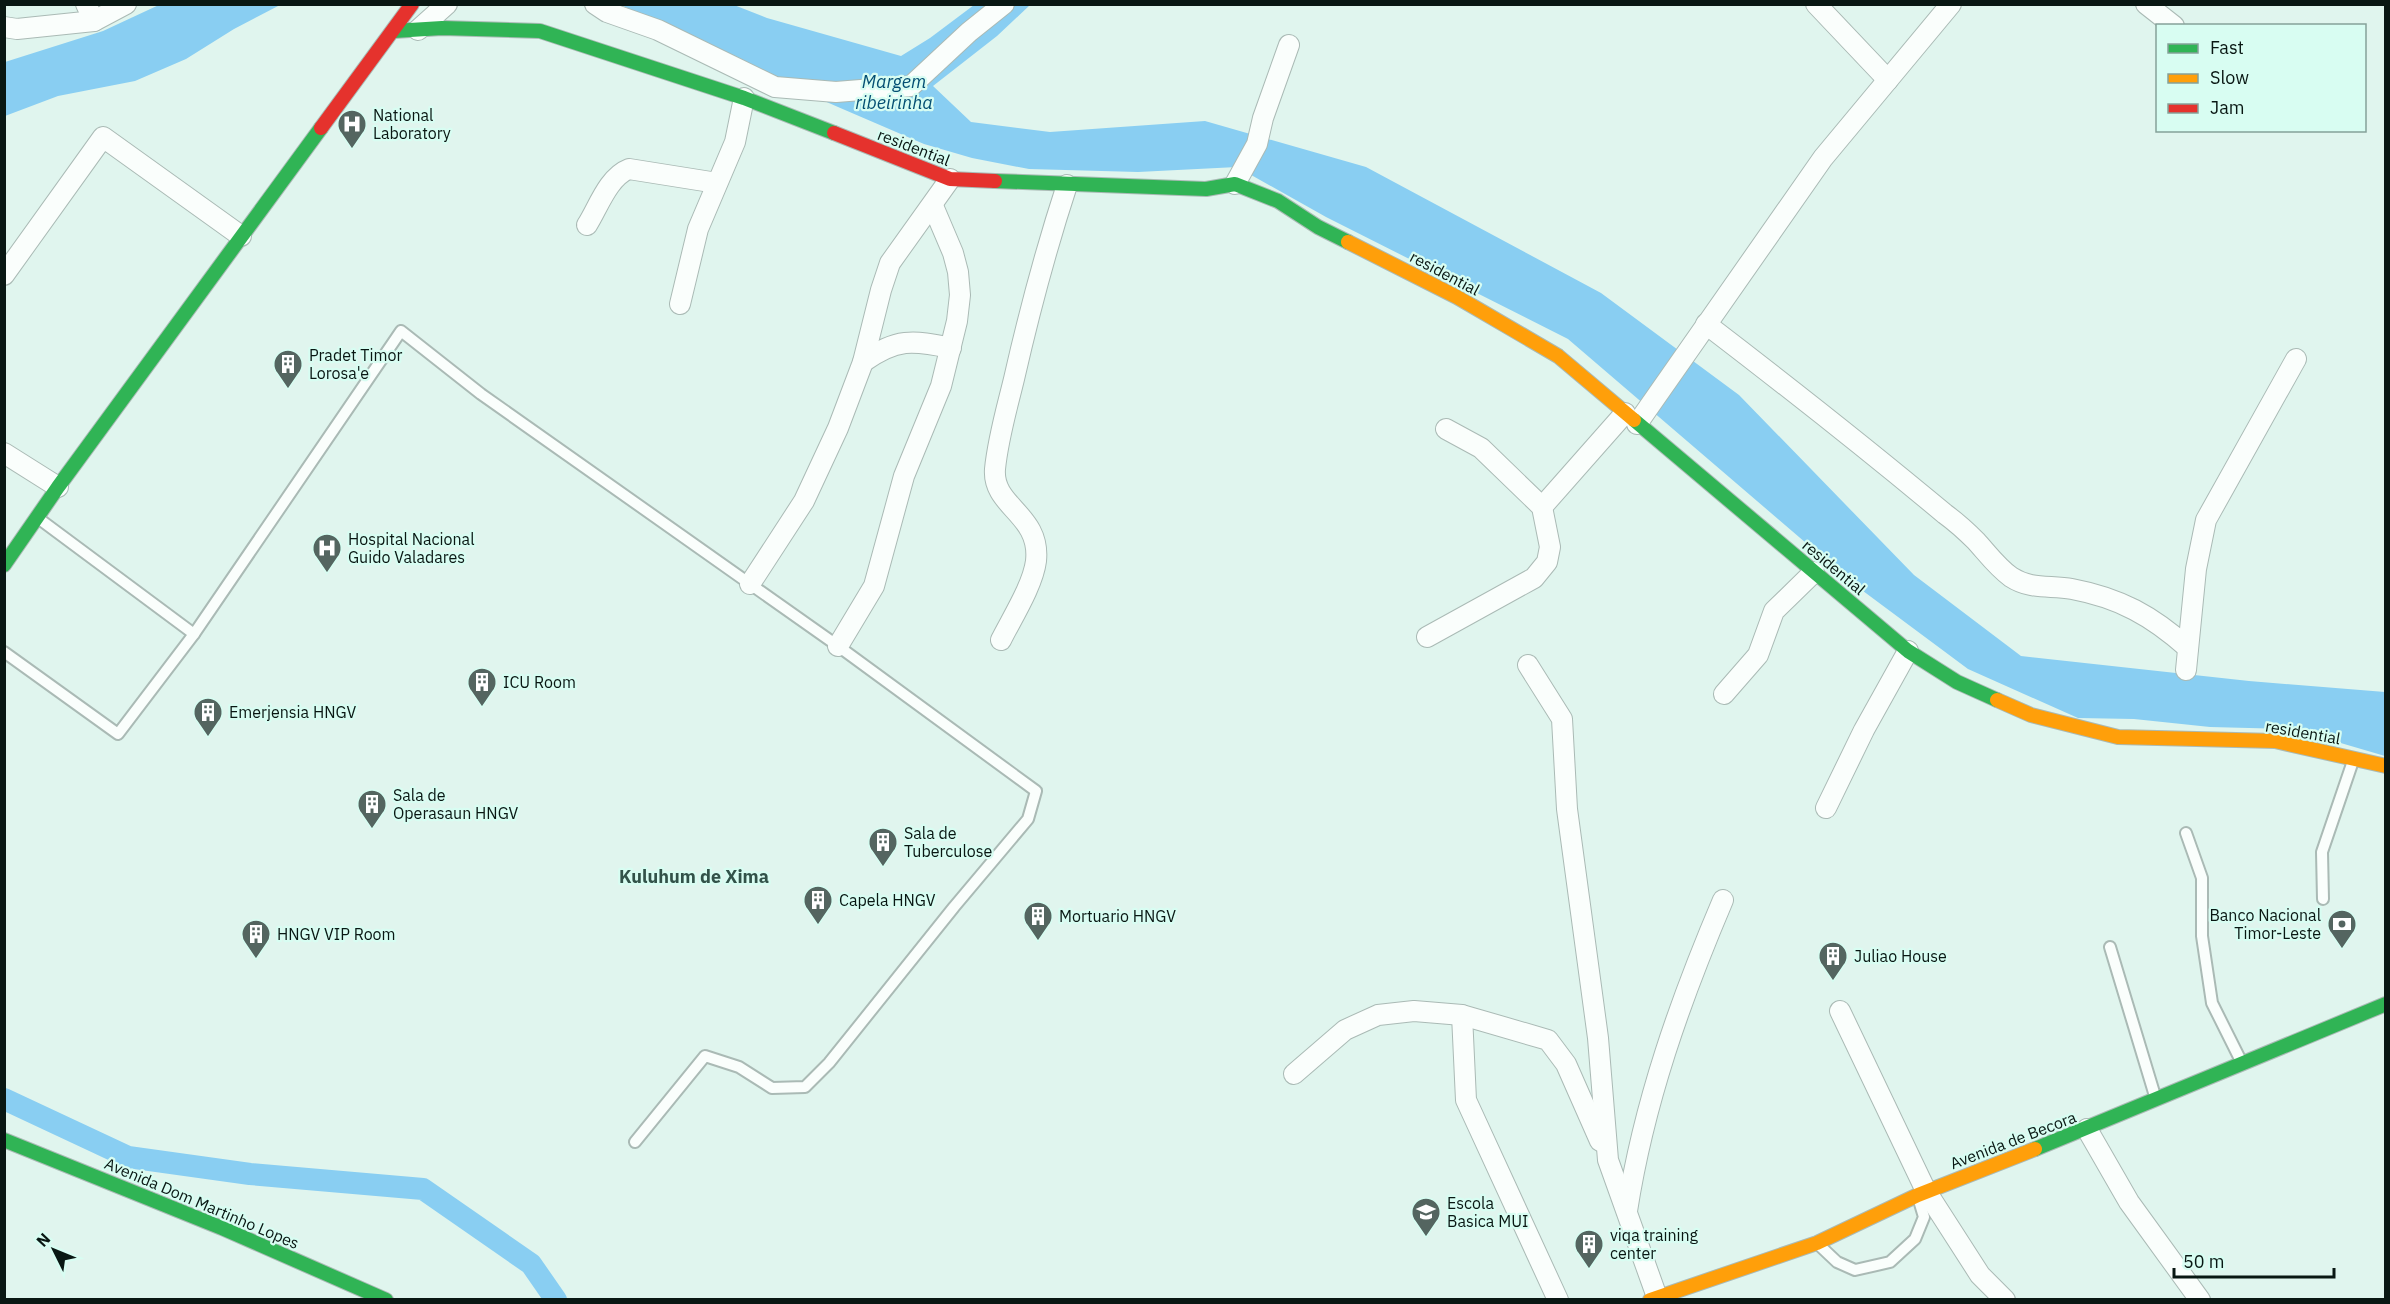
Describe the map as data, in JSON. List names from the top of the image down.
{
  "streets": {
    "street": ["residential", "Avenida de Becora", "Avenida Dom Martinho Lopes"]
  },
  "districts": ["Kuluhum de Xima"],
  "water": ["Margem ribeirinha"],
  "places": {
    "hospital": ["National Laboratory", "Hospital Nacional Guido Valadares"],
    "building": [
      "Pradet Timor Lorosa'e",
      "ICU Room",
      "Emerjensia HNGV",
      "Sala de Operasaun HNGV",
      "Sala de Tuberculose",
      "Capela HNGV",
      "Mortuario HNGV",
      "HNGV VIP Room",
      "Juliao House",
      "viqa training center"
    ],
    "bank": ["Banco Nacional Timor-Leste"],
    "school or university": ["Escola Basica MUI"]
  },
  "legend": ["Fast", "Slow", "Jam"],
  "scale_bar": "50 m",
  "north": "top left"
}
